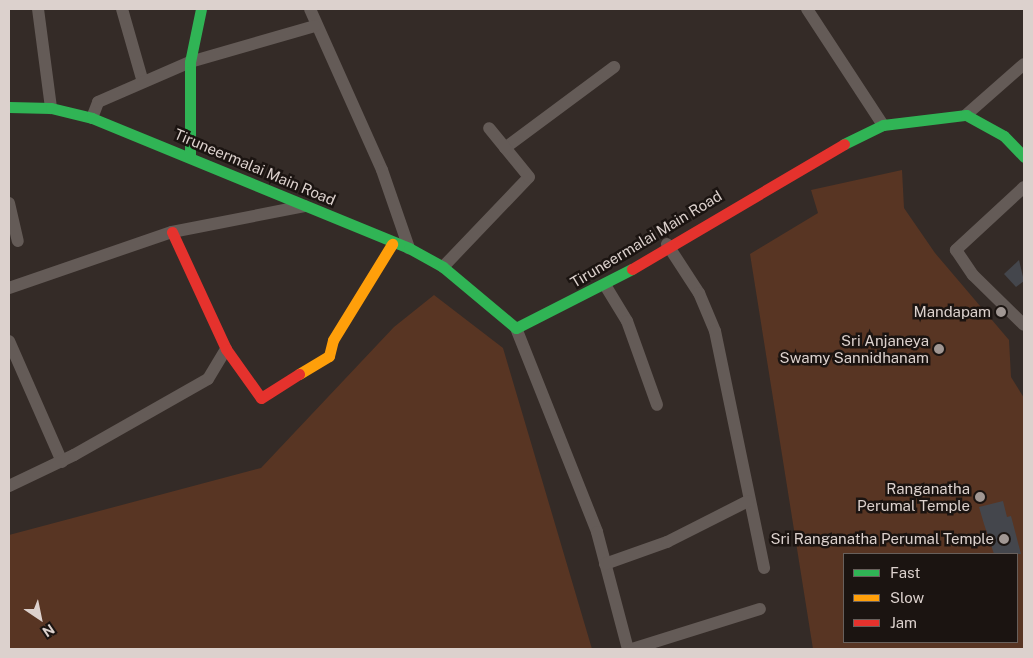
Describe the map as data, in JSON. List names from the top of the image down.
{
  "streets": {
    "main road": ["Tiruneermalai Main Road"]
  },
  "places": [
    "Mandapam",
    "Sri Anjaneya Swamy Sannidhanam",
    "Ranganatha Perumal Temple",
    "Sri Ranganatha Perumal Temple"
  ],
  "legend": ["Fast", "Slow", "Jam"],
  "north": "bottom right"
}
